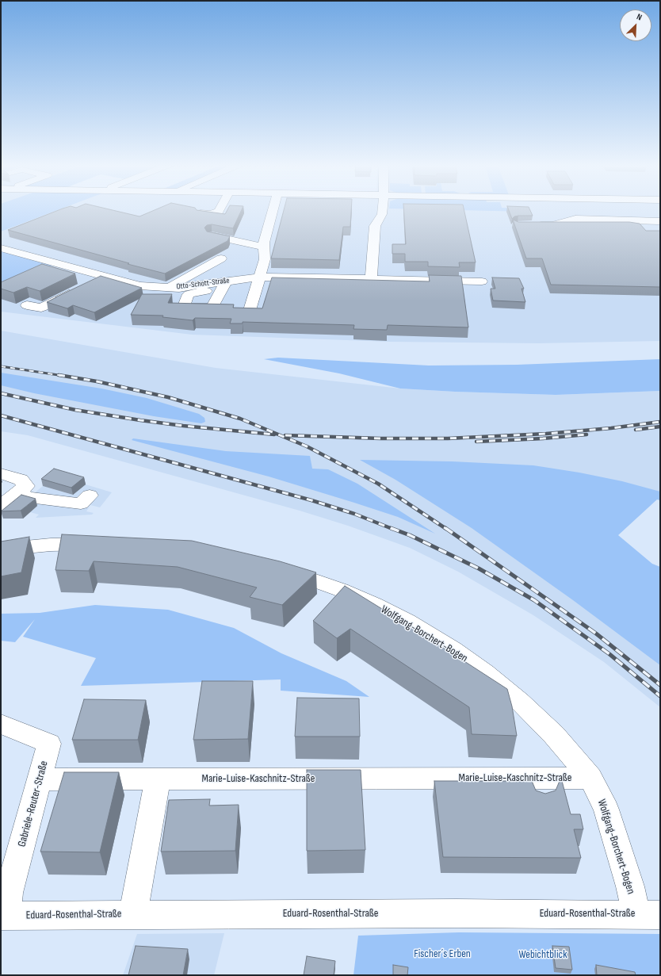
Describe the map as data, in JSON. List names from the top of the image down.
{
  "streets": {
    "street": [
      "Otto-Schott-Straße",
      "Wolfgang-Borchert-Bogen",
      "Marie-Luise-Kaschnitz-Straße",
      "Gabriele-Reuter-Straße",
      "Eduard-Rosenthal-Straße"
    ]
  },
  "crossings": [
    ["Wolfgang-Borchert-Bogen", "Marie-Luise-Kaschnitz-Straße"],
    ["Wolfgang-Borchert-Bogen", "Eduard-Rosenthal-Straße"],
    ["Marie-Luise-Kaschnitz-Straße", "Gabriele-Reuter-Straße"],
    ["Gabriele-Reuter-Straße", "Eduard-Rosenthal-Straße"]
  ],
  "parks": ["Fischer´s Erben", "Webichtblick"],
  "north": "top right"
}
